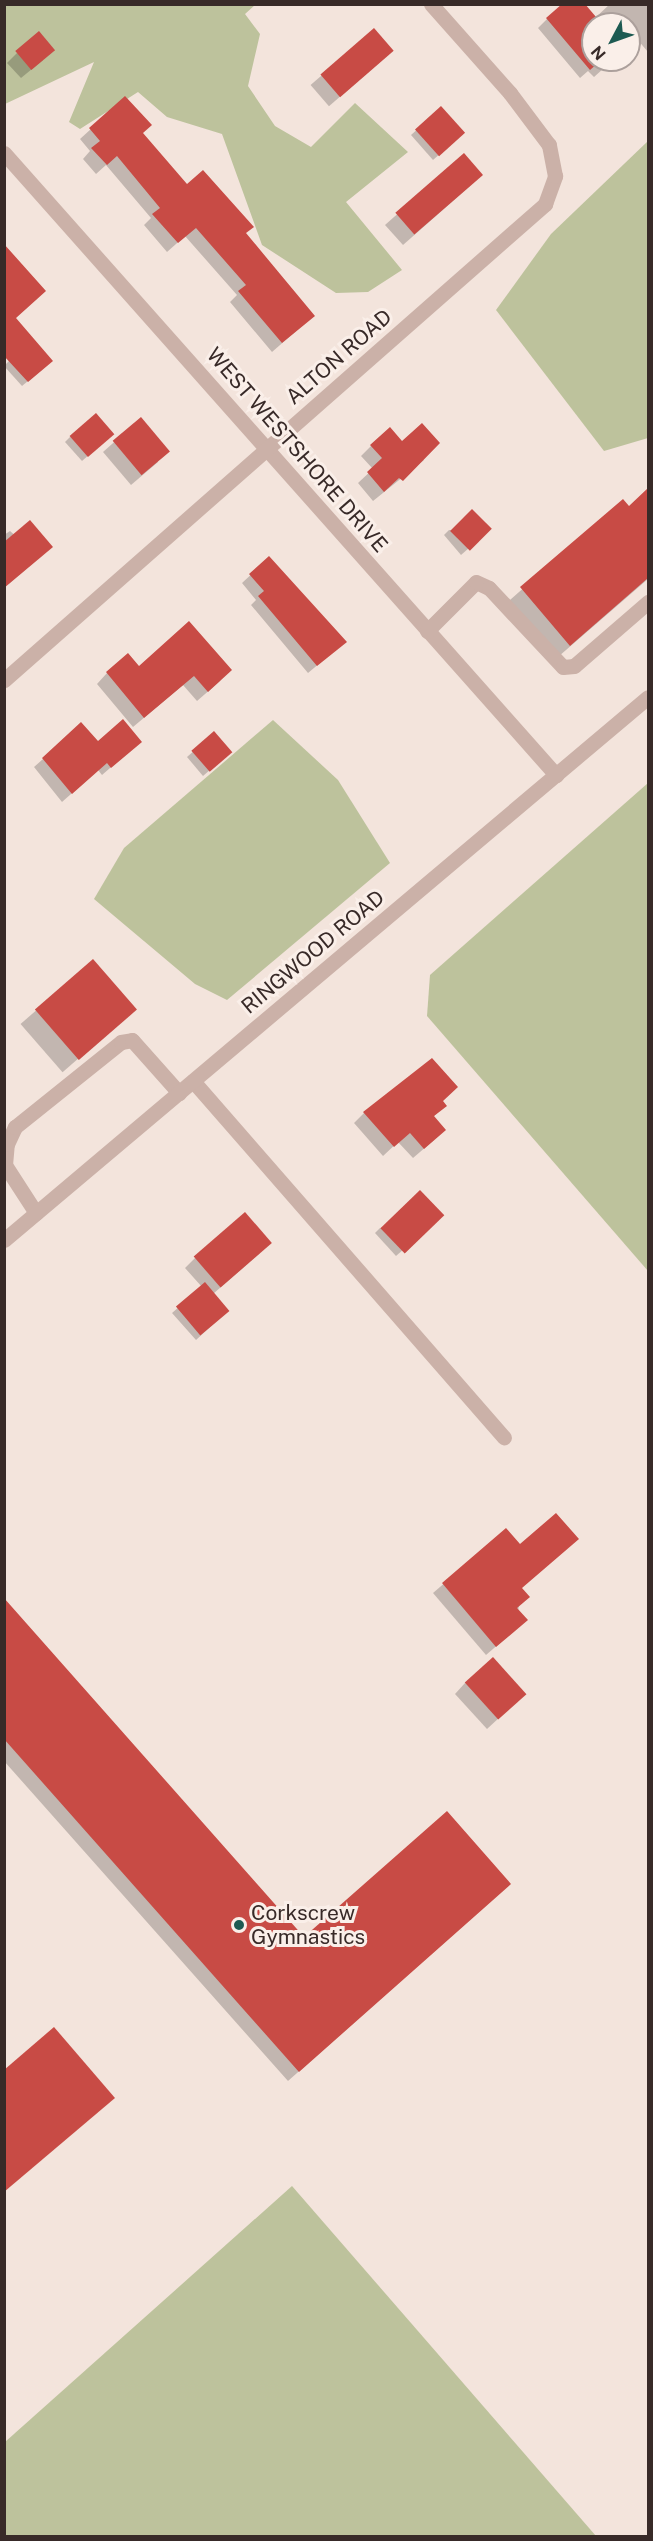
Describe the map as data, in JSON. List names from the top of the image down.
{
  "streets": {
    "street": ["ALTON ROAD", "WEST WESTSHORE DRIVE", "RINGWOOD ROAD"]
  },
  "crossings": [
    ["ALTON ROAD", "WEST WESTSHORE DRIVE"],
    ["WEST WESTSHORE DRIVE", "RINGWOOD ROAD"]
  ],
  "places": ["Corkscrew Gymnastics"],
  "north": "bottom left"
}
